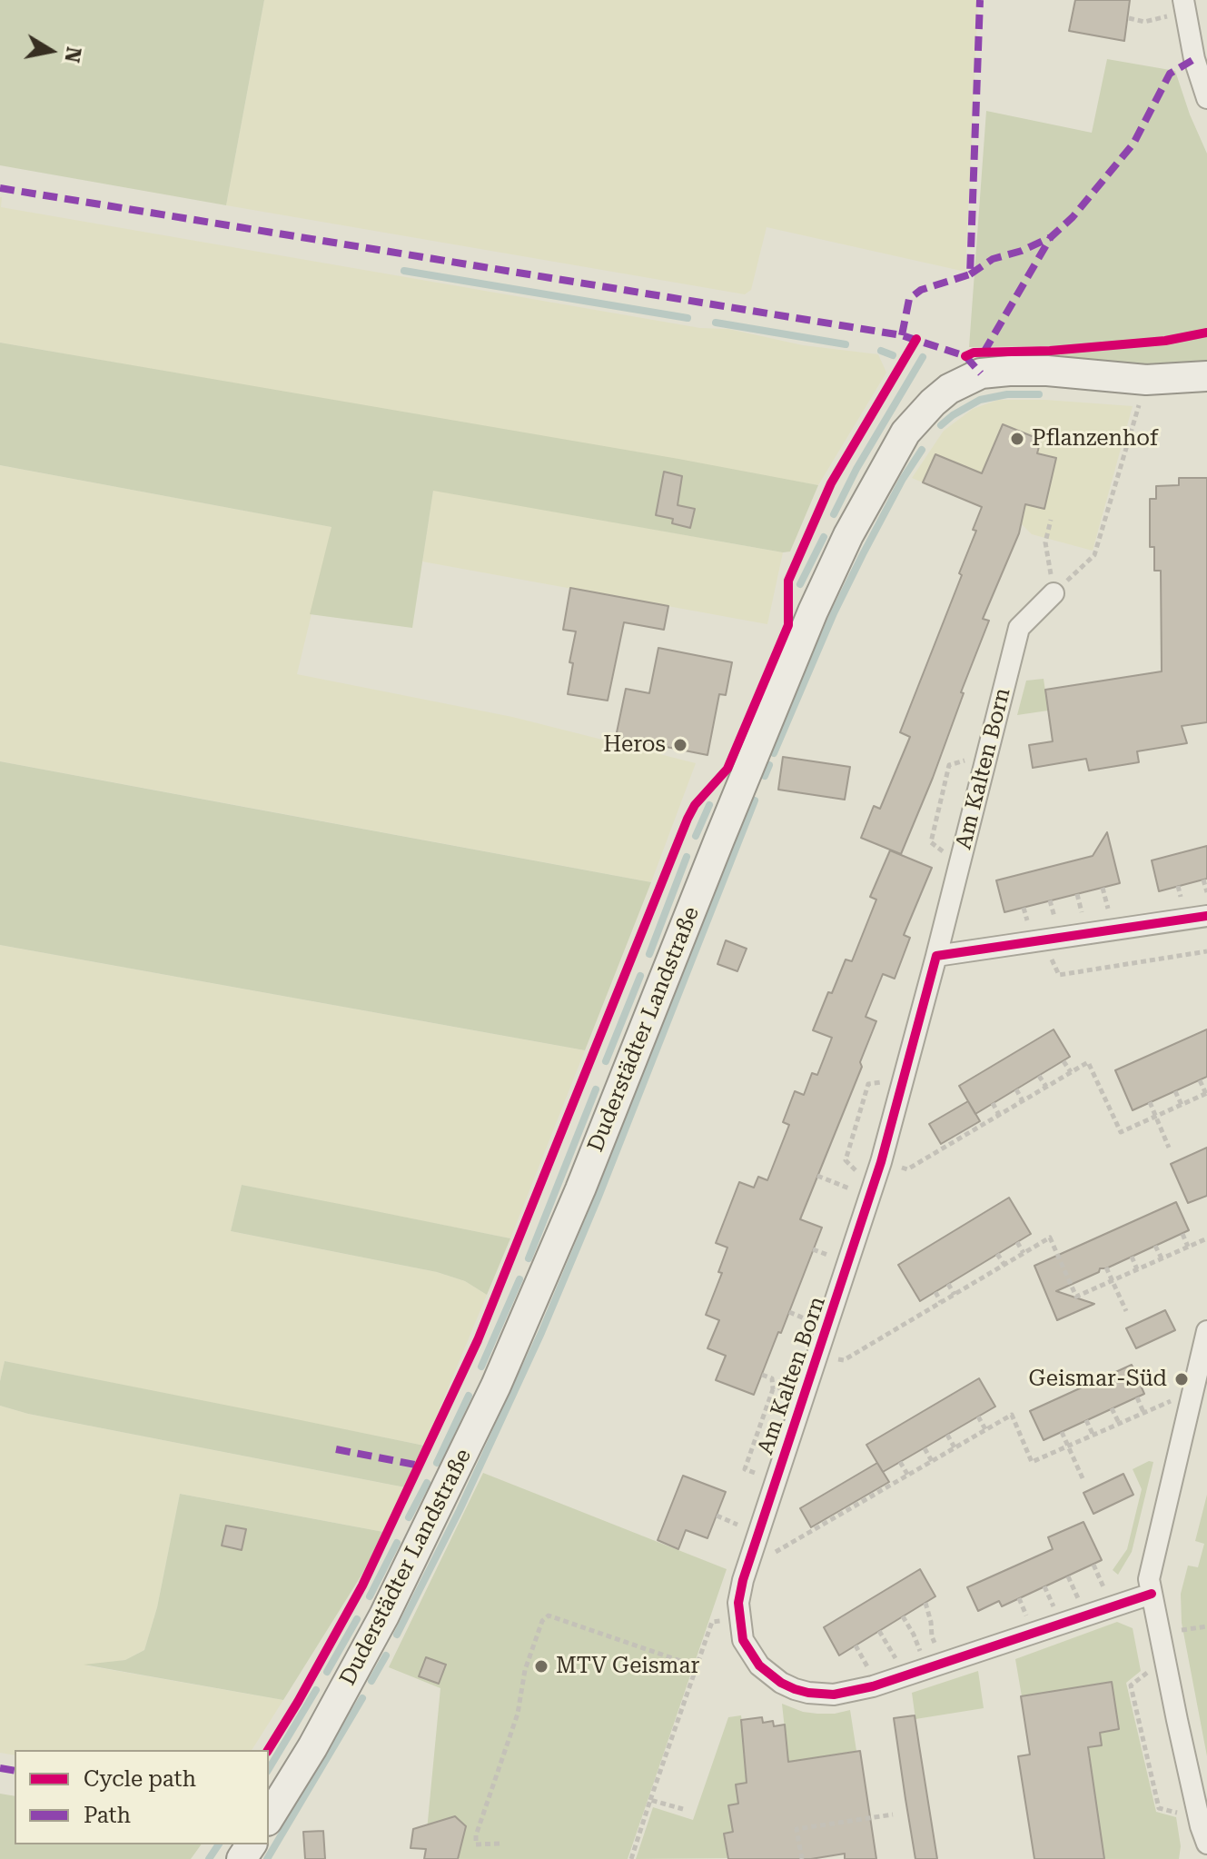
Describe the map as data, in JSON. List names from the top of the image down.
{
  "streets": {
    "main road": ["Duderstädter Landstraße"],
    "street": ["Am Kalten Born"]
  },
  "places": [
    "Pflanzenhof",
    "Heros",
    "Geismar-Süd",
    "MTV Geismar"
  ],
  "legend": ["Cycle path", "Path"],
  "north": "right"
}
